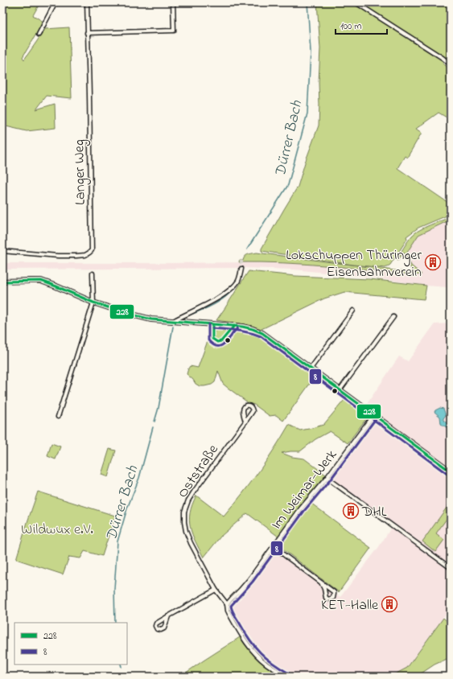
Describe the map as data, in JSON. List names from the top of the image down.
{
  "streets": {
    "street": ["Langer Weg", "Oststraße", "Im Weimar-Werk"]
  },
  "crossings": [
    ["Oststraße", "Im Weimar-Werk"]
  ],
  "water": ["Dürrer Bach"],
  "parks": ["Wildwux e.V."],
  "places": {
    "building": ["Lokschuppen Thüringer Eisenbahnverein", "DHL", "KET-Halle"]
  },
  "lines": ["transit line 228", "transit line 8"],
  "legend": ["228", "8"],
  "scale_bar": "100 m"
}
